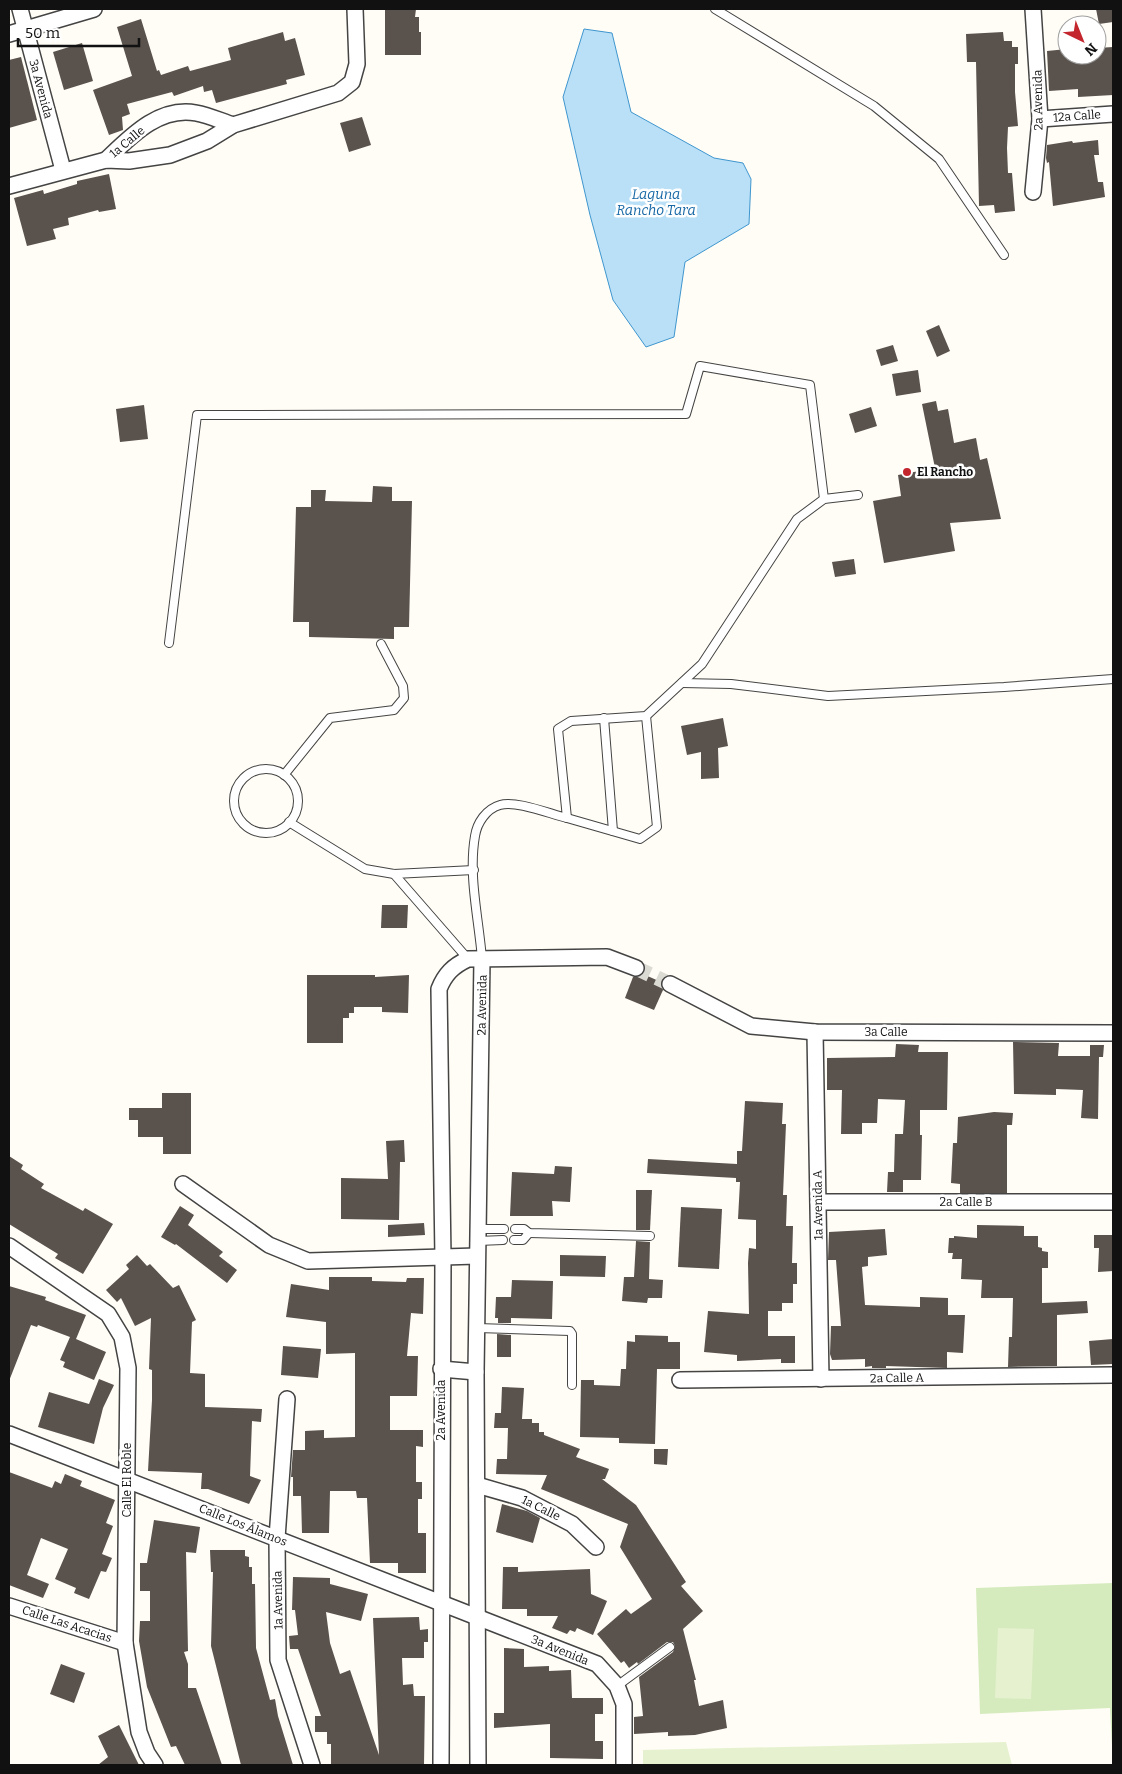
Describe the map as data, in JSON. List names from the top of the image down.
{
  "streets": {
    "street": [
      "3a Avenida",
      "2a Avenida",
      "12a Calle",
      "1a Calle",
      "3a Calle",
      "2a Calle B",
      "1a Avenida A",
      "2a Calle A",
      "Calle El Roble",
      "Calle Los Álamos",
      "1a Avenida",
      "Calle Las Acacias"
    ]
  },
  "crossings": [
    ["3a Avenida", "2a Avenida"],
    ["3a Avenida", "1a Calle"],
    ["3a Avenida", "Calle Los Álamos"],
    ["2a Avenida", "12a Calle"],
    ["2a Avenida", "1a Calle"],
    ["2a Avenida", "Calle Los Álamos"],
    ["3a Calle", "1a Avenida A"],
    ["2a Calle B", "1a Avenida A"],
    ["1a Avenida A", "2a Calle A"],
    ["Calle El Roble", "Calle Los Álamos"],
    ["Calle El Roble", "Calle Las Acacias"],
    ["Calle Los Álamos", "1a Avenida"]
  ],
  "water": ["Laguna Rancho Tara"],
  "places": ["El Rancho"],
  "scale_bar": "50 m",
  "north": "bottom right"
}
